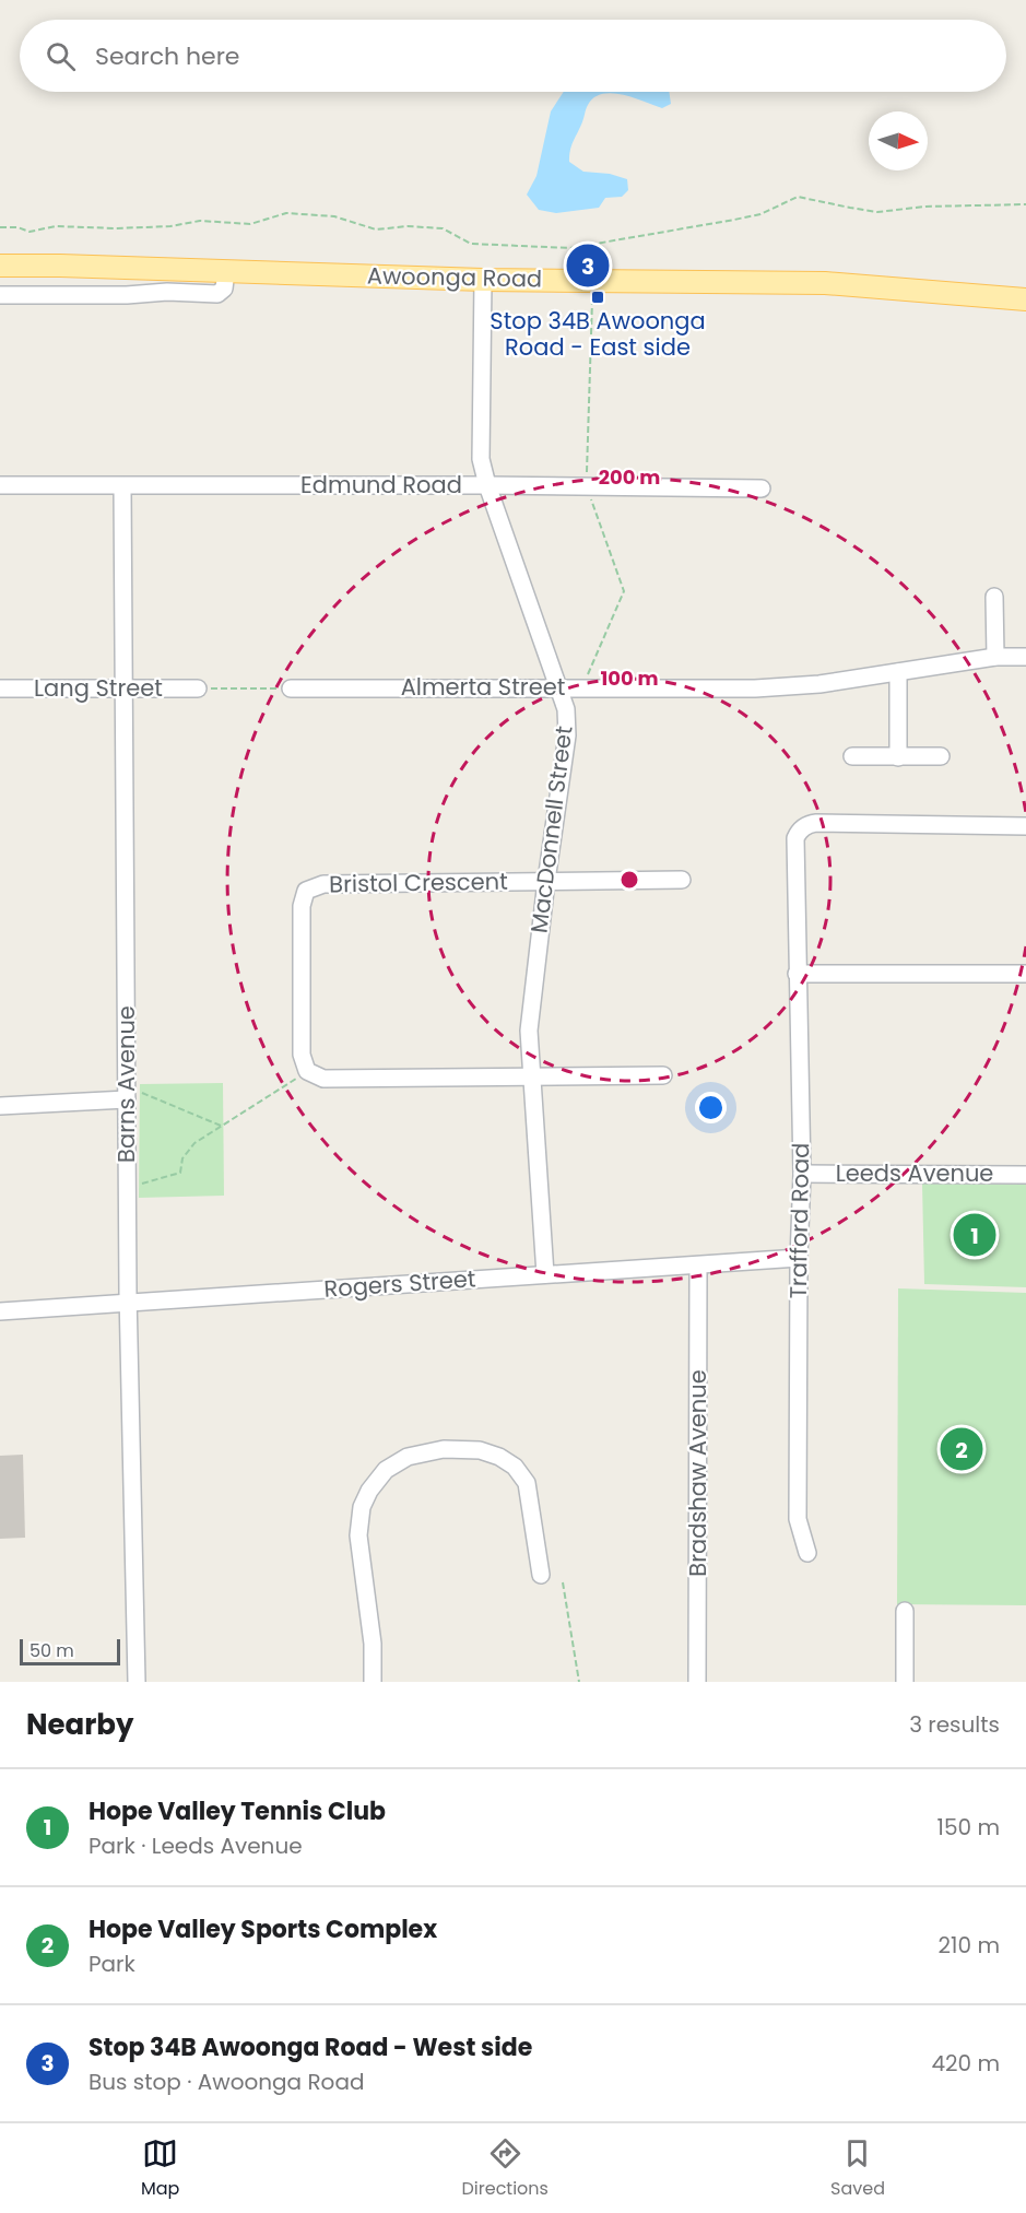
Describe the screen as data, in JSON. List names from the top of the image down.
{
  "streets": {
    "main road": ["Awoonga Road"],
    "street": [
      "Edmund Road",
      "Almerta Street",
      "Lang Street",
      "MacDonnell Street",
      "Bristol Crescent",
      "Barns Avenue",
      "Leeds Avenue",
      "Trafford Road",
      "Rogers Street",
      "Bradshaw Avenue"
    ]
  },
  "crossings": [
    ["Awoonga Road", "MacDonnell Street"],
    ["Edmund Road", "MacDonnell Street"],
    ["Edmund Road", "Barns Avenue"],
    ["Almerta Street", "MacDonnell Street"],
    ["Lang Street", "Barns Avenue"],
    ["MacDonnell Street", "Bristol Crescent"],
    ["MacDonnell Street", "Rogers Street"],
    ["Barns Avenue", "Rogers Street"],
    ["Leeds Avenue", "Trafford Road"],
    ["Trafford Road", "Rogers Street"],
    ["Rogers Street", "Bradshaw Avenue"]
  ],
  "places": {
    "transit": ["Stop 34B Awoonga Road - East side"]
  },
  "scale_bar": "50 m",
  "north": "right",
  "page": {
    "search": "Search here",
    "pins": ["3", "1", "2"],
    "scale": "50 m",
    "heading": ["Nearby", "3 results"],
    "list": [
      {
        "mark": "1",
        "name": "Hope Valley Tennis Club",
        "note": "Park · Leeds Avenue",
        "value": "150 m"
      },
      {
        "mark": "2",
        "name": "Hope Valley Sports Complex",
        "note": "Park",
        "value": "210 m"
      },
      {
        "mark": "3",
        "name": "Stop 34B Awoonga Road - West side",
        "note": "Bus stop · Awoonga Road",
        "value": "420 m"
      }
    ],
    "nav": ["Map", "Directions", "Saved"]
  },
  "rings": ["200 m", "100 m"]
}
